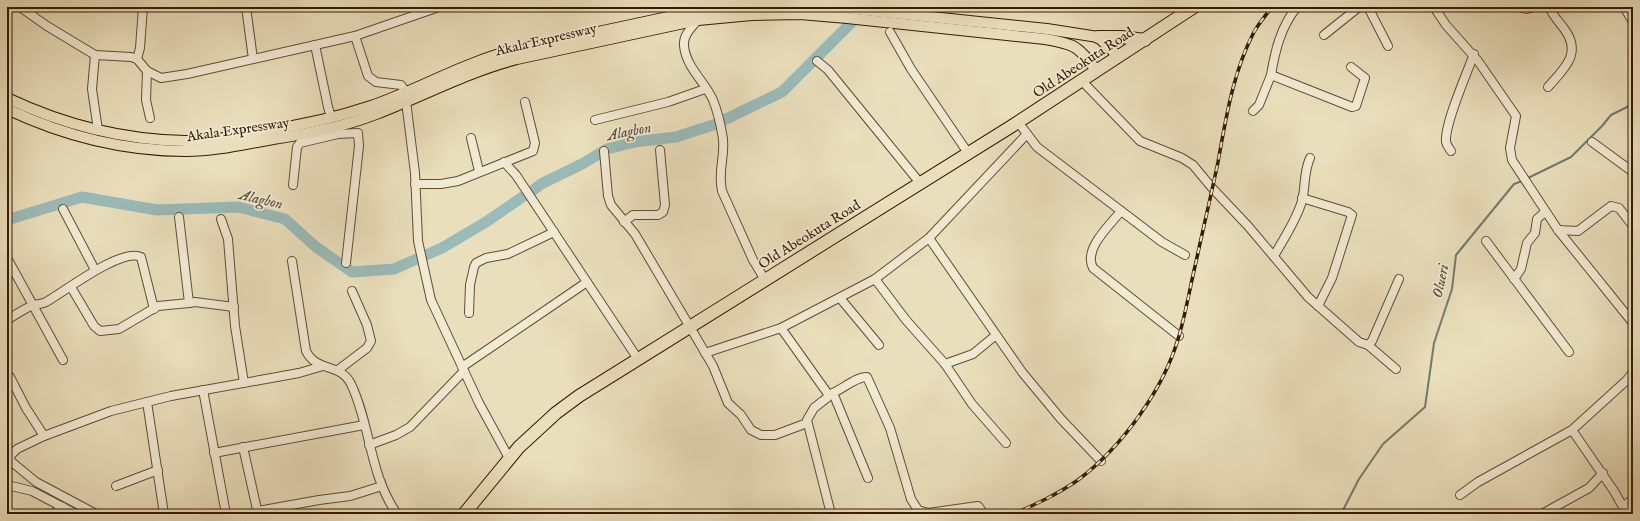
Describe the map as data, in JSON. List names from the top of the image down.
{
  "streets": {
    "highway": ["Old Abeokuta Road"],
    "main road": ["Akala Expressway"]
  },
  "crossings": [
    ["Akala Expressway", "Old Abeokuta Road"]
  ],
  "water": ["Alagbon", "Olueri"]
}
